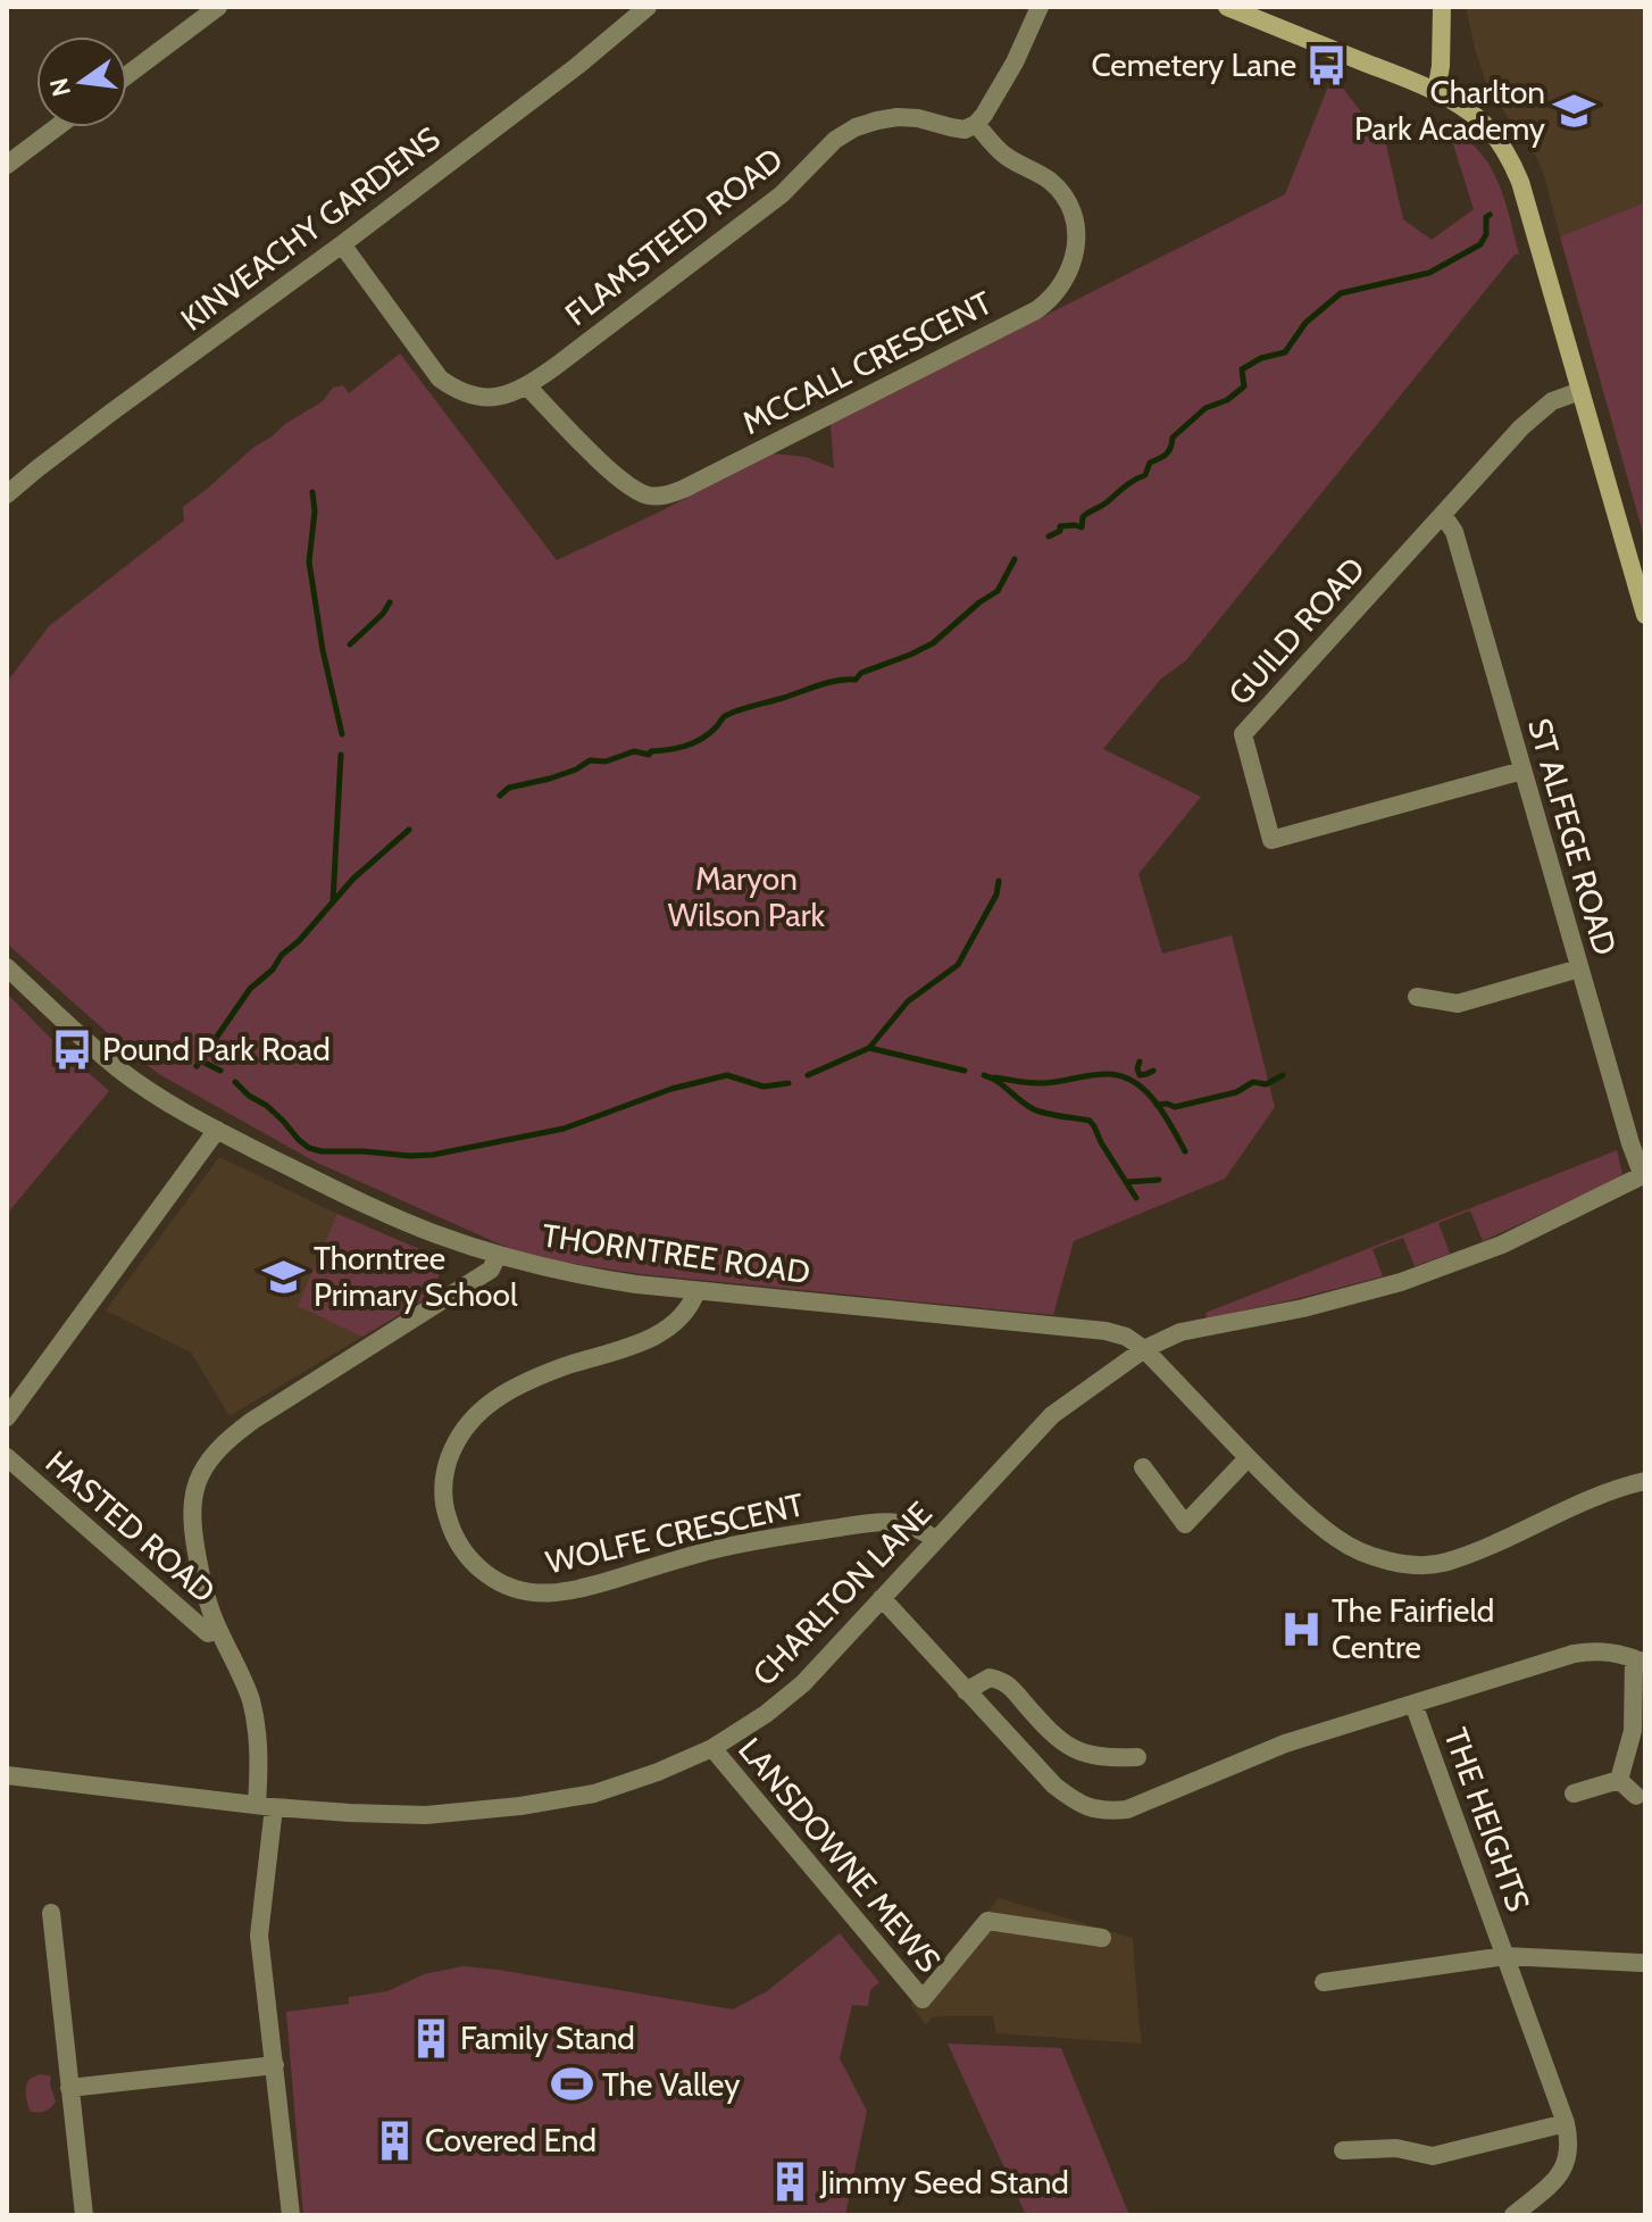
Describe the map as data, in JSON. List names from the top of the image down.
{
  "streets": {
    "street": [
      "KINVEACHY GARDENS",
      "FLAMSTEED ROAD",
      "MCCALL CRESCENT",
      "GUILD ROAD",
      "ST ALFEGE ROAD",
      "THORNTREE ROAD",
      "HASTED ROAD",
      "WOLFE CRESCENT",
      "CHARLTON LANE",
      "THE HEIGHTS",
      "LANSDOWNE MEWS"
    ]
  },
  "crossings": [
    ["KINVEACHY GARDENS", "FLAMSTEED ROAD"],
    ["FLAMSTEED ROAD", "MCCALL CRESCENT"],
    ["GUILD ROAD", "ST ALFEGE ROAD"],
    ["ST ALFEGE ROAD", "CHARLTON LANE"],
    ["THORNTREE ROAD", "WOLFE CRESCENT"],
    ["THORNTREE ROAD", "CHARLTON LANE"],
    ["WOLFE CRESCENT", "CHARLTON LANE"],
    ["CHARLTON LANE", "LANSDOWNE MEWS"]
  ],
  "parks": ["Maryon Wilson Park"],
  "places": {
    "bus stop": ["Cemetery Lane", "Pound Park Road"],
    "school or university": ["Charlton Park Academy", "Thorntree Primary School"],
    "hospital": ["The Fairfield Centre"],
    "building": ["Family Stand", "Covered End", "Jimmy Seed Stand"],
    "sports": ["The Valley"]
  },
  "north": "left"
}
